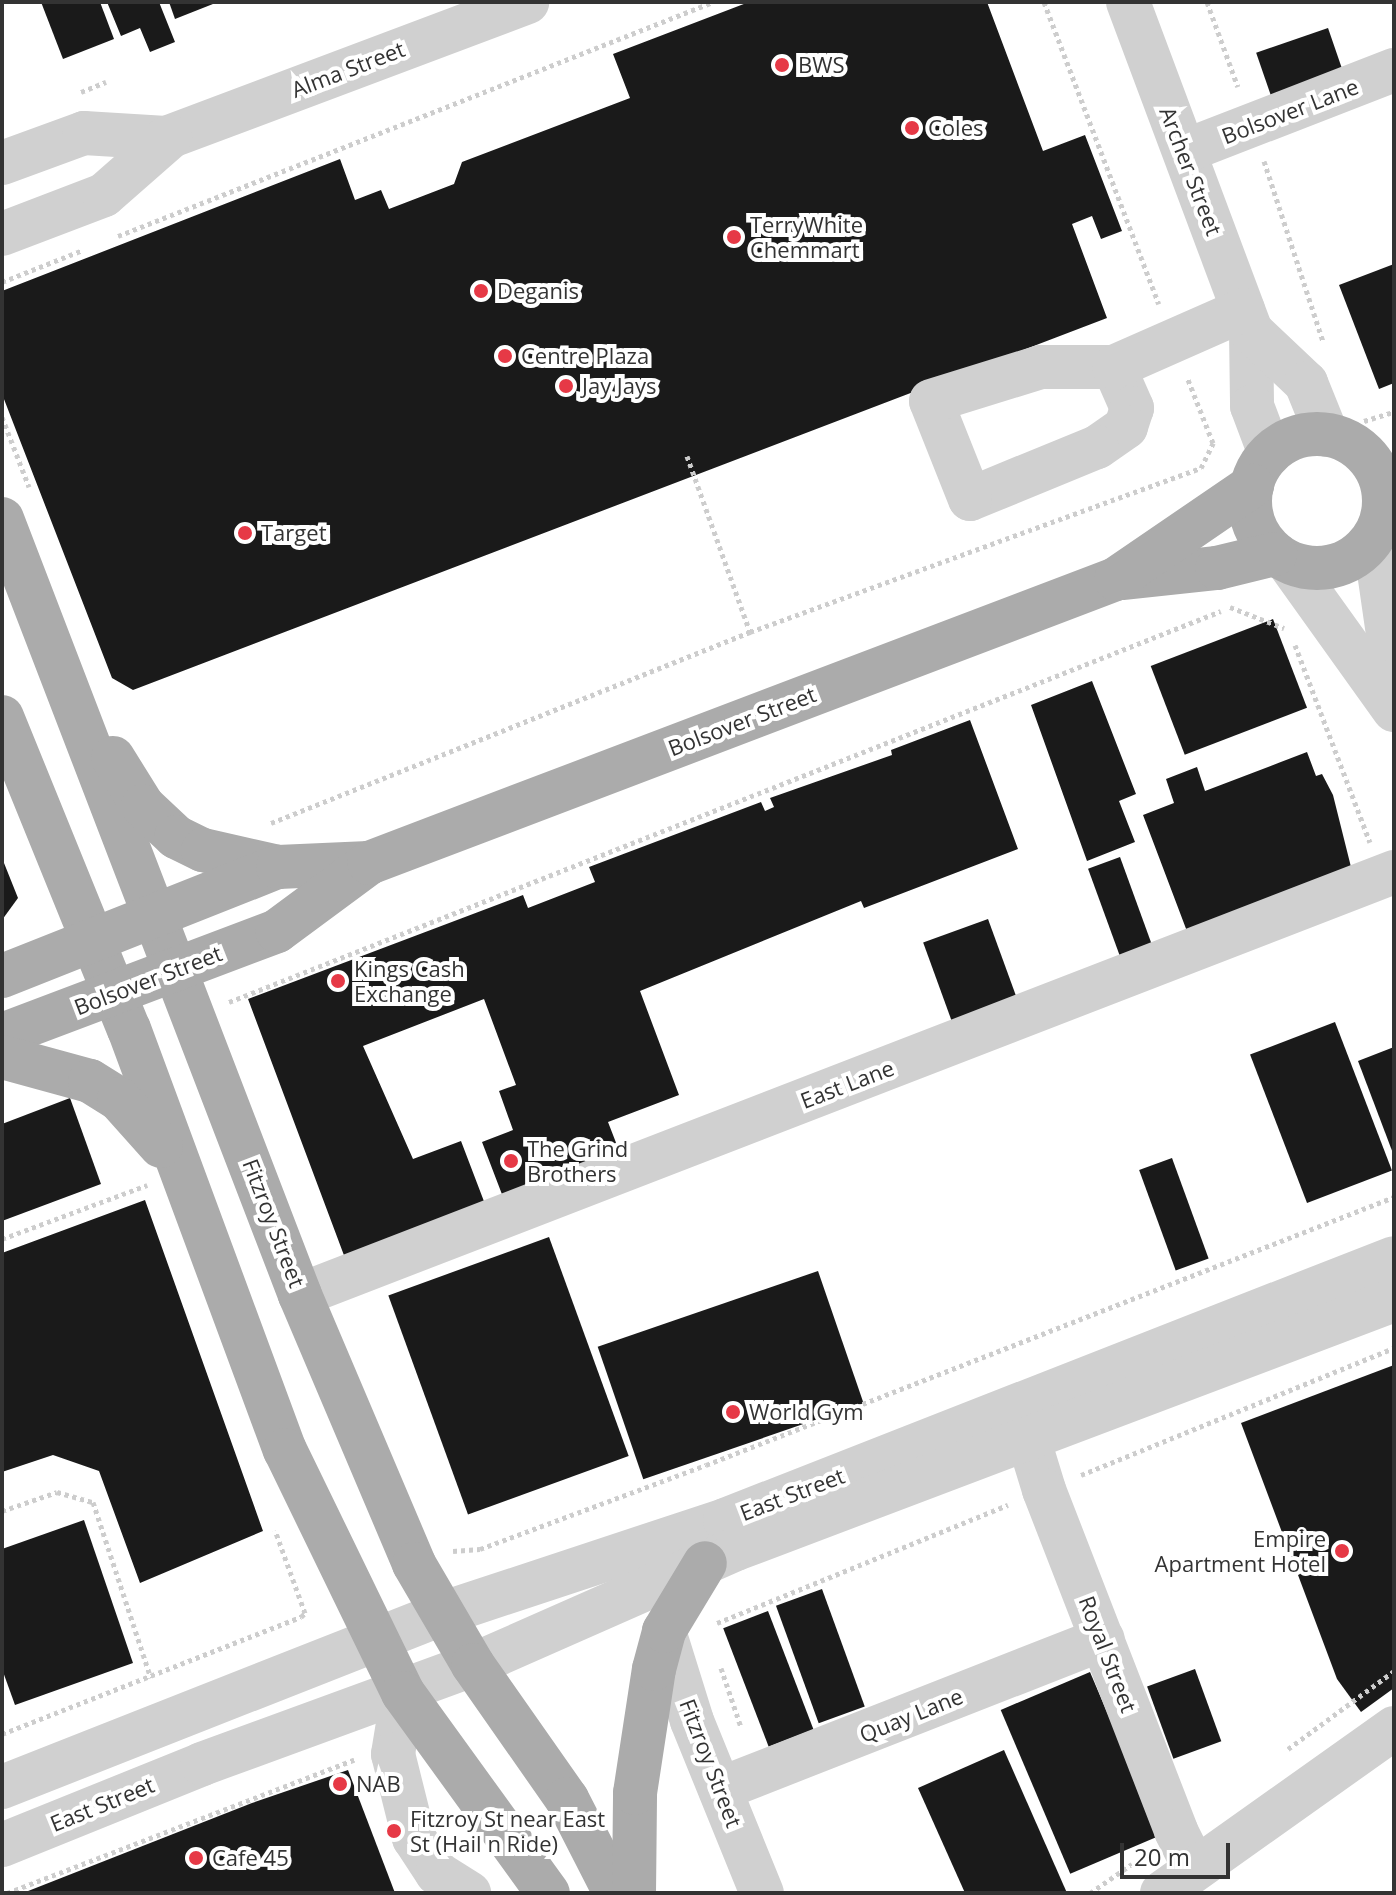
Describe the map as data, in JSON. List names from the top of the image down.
{
  "streets": {
    "main road": ["Bolsover Street", "Fitzroy Street"],
    "street": [
      "Alma Street",
      "Bolsover Lane",
      "Archer Street",
      "East Lane",
      "East Street",
      "Royal Street",
      "Quay Lane"
    ]
  },
  "crossings": [
    ["Bolsover Lane", "Archer Street"],
    ["Archer Street", "Bolsover Street"],
    ["Bolsover Street", "Fitzroy Street"],
    ["East Lane", "Fitzroy Street"],
    ["Fitzroy Street", "East Street"],
    ["Fitzroy Street", "Quay Lane"],
    ["East Street", "Royal Street"],
    ["Royal Street", "Quay Lane"]
  ],
  "places": [
    "BWS",
    "Coles",
    "TerryWhite Chemmart",
    "Deganis",
    "Centre Plaza",
    "Jay Jays",
    "Target",
    "Kings Cash Exchange",
    "The Grind Brothers",
    "World Gym",
    "Empire Apartment Hotel",
    "NAB",
    "Fitzroy St near East St (Hail n Ride)",
    "Cafe 45"
  ],
  "scale_bar": "20 m"
}
